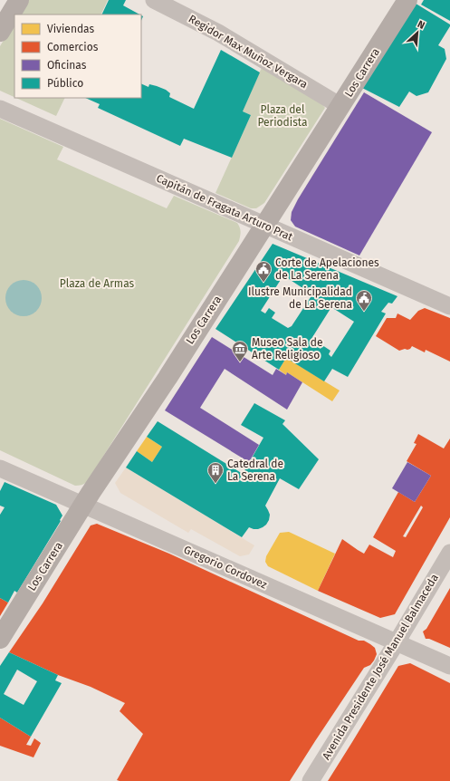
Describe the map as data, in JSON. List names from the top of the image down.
{
  "streets": {
    "street": [
      "Regidor Max Muñoz Vergara",
      "Los Carrera",
      "Capitán de Fragata Arturo Prat",
      "Gregorio Cordovez",
      "Avenida Presidente José Manuel Balmaceda"
    ]
  },
  "crossings": [
    ["Regidor Max Muñoz Vergara", "Los Carrera"],
    ["Los Carrera", "Capitán de Fragata Arturo Prat"],
    ["Los Carrera", "Gregorio Cordovez"],
    ["Gregorio Cordovez", "Avenida Presidente José Manuel Balmaceda"]
  ],
  "parks": ["Plaza del Periodista", "Plaza de Armas"],
  "places": {
    "public building": ["Corte de Apelaciones de La Serena", "Ilustre Municipalidad de La Serena"],
    "museum": ["Museo Sala de Arte Religioso"],
    "building": ["Catedral de La Serena"]
  },
  "legend": [
    "Viviendas",
    "Comercios",
    "Oficinas",
    "Público"
  ],
  "north": "top right"
}
